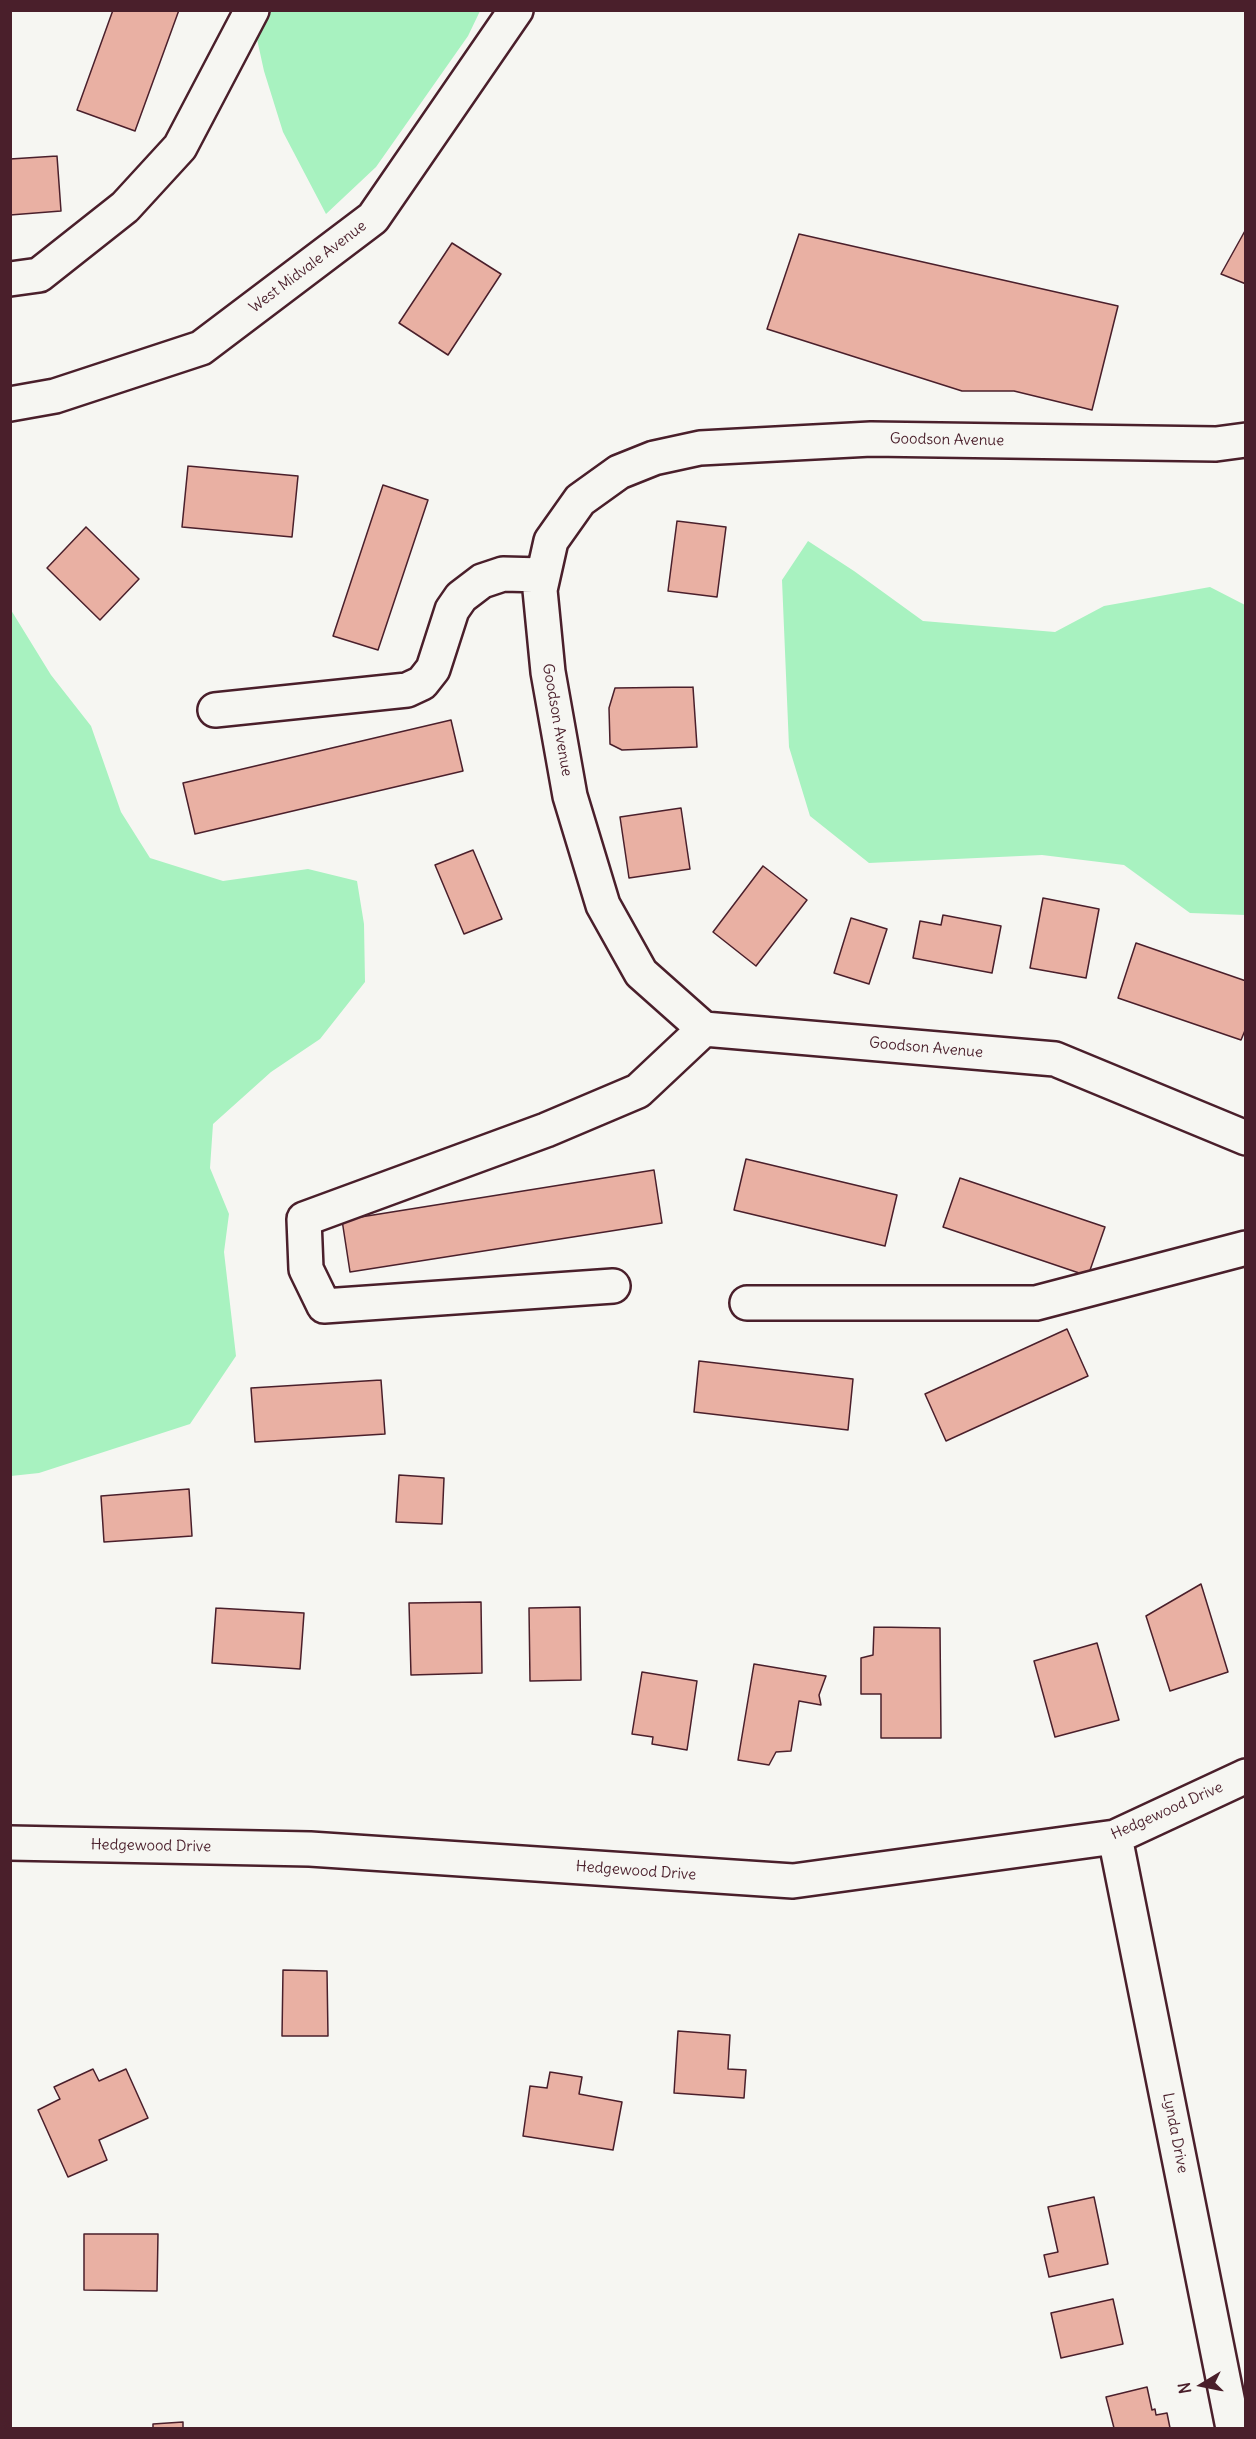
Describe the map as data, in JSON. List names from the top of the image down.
{
  "streets": {
    "street": [
      "West Midvale Avenue",
      "Goodson Avenue",
      "Hedgewood Drive",
      "Lynda Drive"
    ]
  },
  "crossings": [
    ["Hedgewood Drive", "Lynda Drive"]
  ],
  "north": "left"
}
